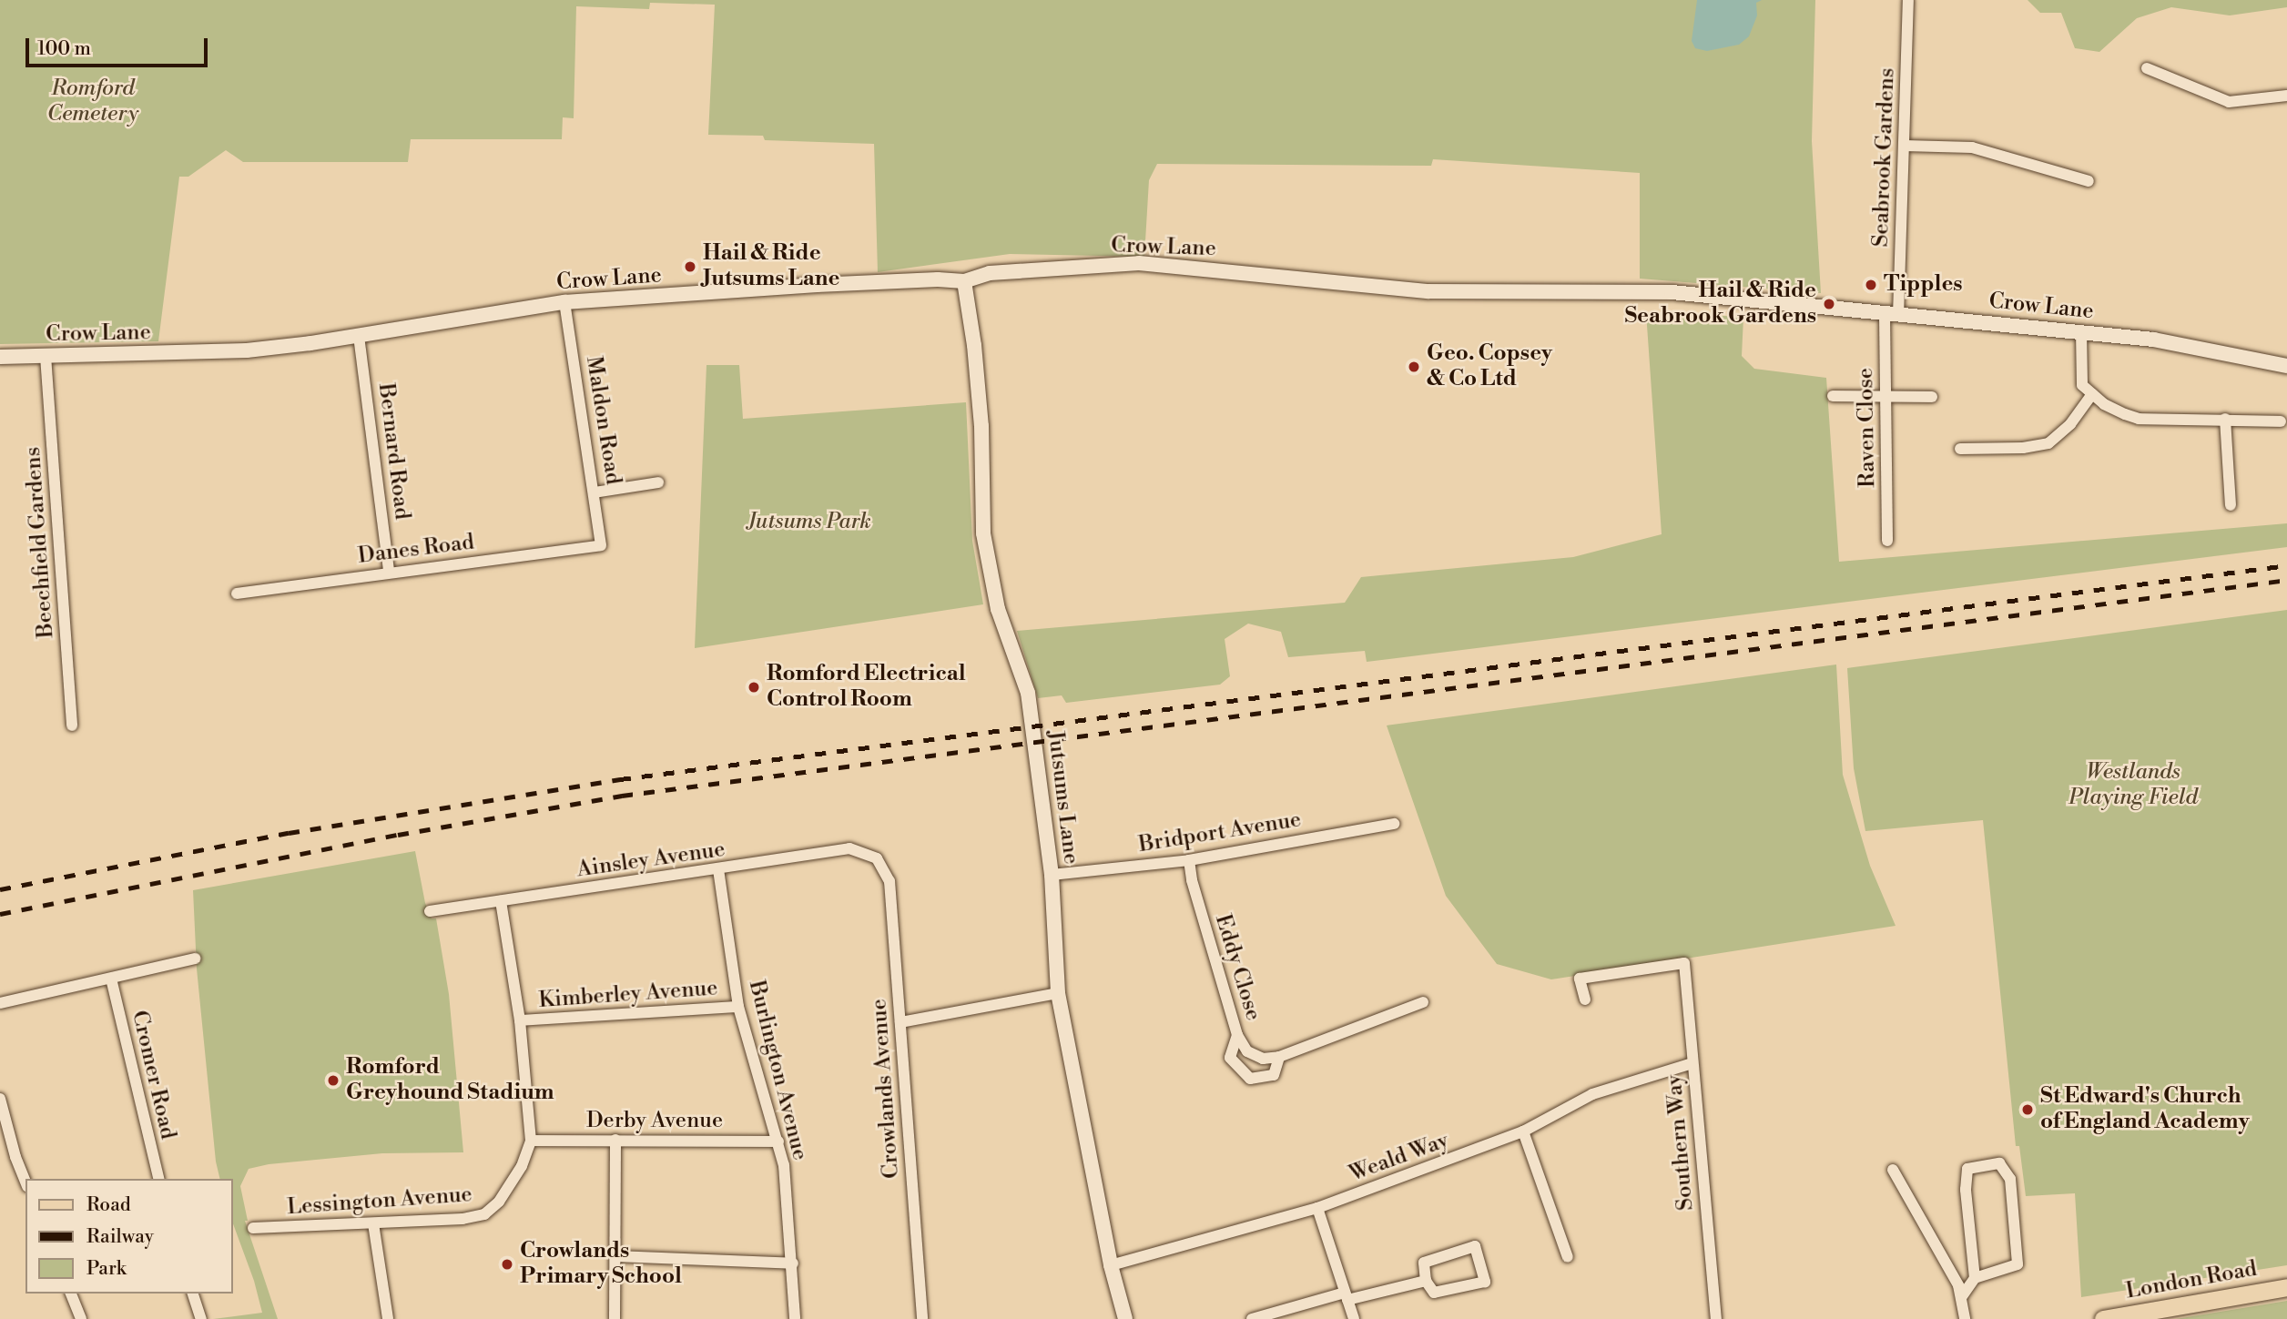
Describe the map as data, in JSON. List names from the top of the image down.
{
  "streets": {
    "main road": ["London Road"],
    "street": [
      "Seabrook Gardens",
      "Crow Lane",
      "Maldon Road",
      "Raven Close",
      "Bernard Road",
      "Beechfield Gardens",
      "Danes Road",
      "Jutsums Lane",
      "Bridport Avenue",
      "Ainsley Avenue",
      "Eddy Close",
      "Kimberley Avenue",
      "Burlington Avenue",
      "Cromer Road",
      "Crowlands Avenue",
      "Derby Avenue",
      "Southern Way",
      "Weald Way",
      "Lessington Avenue"
    ]
  },
  "crossings": [
    ["Seabrook Gardens", "Crow Lane"],
    ["Seabrook Gardens", "Raven Close"],
    ["Crow Lane", "Maldon Road"],
    ["Crow Lane", "Raven Close"],
    ["Crow Lane", "Bernard Road"],
    ["Crow Lane", "Beechfield Gardens"],
    ["Crow Lane", "Jutsums Lane"],
    ["Maldon Road", "Danes Road"],
    ["Bernard Road", "Danes Road"],
    ["Jutsums Lane", "Bridport Avenue"],
    ["Jutsums Lane", "Weald Way"],
    ["Bridport Avenue", "Eddy Close"],
    ["Ainsley Avenue", "Burlington Avenue"],
    ["Ainsley Avenue", "Crowlands Avenue"],
    ["Ainsley Avenue", "Lessington Avenue"],
    ["Kimberley Avenue", "Burlington Avenue"],
    ["Kimberley Avenue", "Lessington Avenue"],
    ["Burlington Avenue", "Derby Avenue"],
    ["Derby Avenue", "Lessington Avenue"],
    ["Southern Way", "Weald Way"]
  ],
  "parks": ["Romford Cemetery", "Jutsums Park", "Westlands Playing Field"],
  "places": [
    "Hail & Ride Jutsums Lane",
    "Tipples",
    "Hail & Ride Seabrook Gardens",
    "Geo. Copsey & Co Ltd",
    "Romford Electrical Control Room",
    "Romford Greyhound Stadium",
    "St Edward's Church of England Academy",
    "Crowlands Primary School"
  ],
  "legend": ["Road", "Railway", "Park"],
  "scale_bar": "100 m"
}
